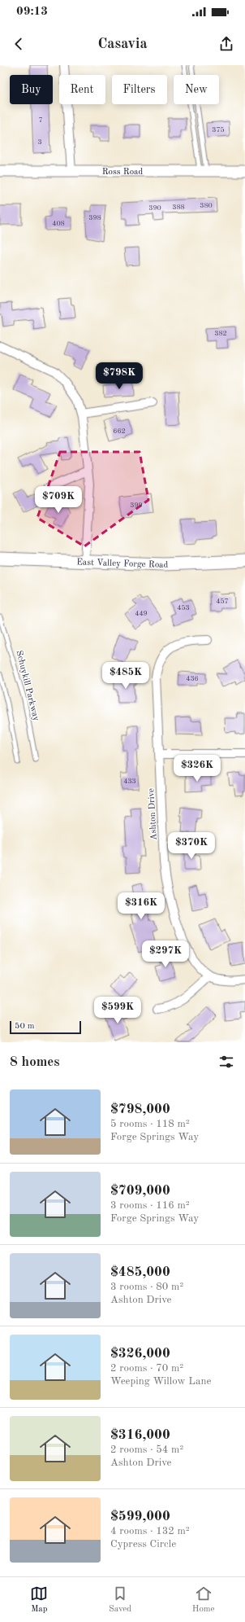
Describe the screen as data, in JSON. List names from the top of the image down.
{
  "streets": {
    "main road": ["East Valley Forge Road"],
    "street": ["Ross Road", "Ashton Drive"],
    "lane": ["Schuykill Parkway"]
  },
  "house_numbers": [
    "7",
    "375",
    "3",
    "380",
    "388",
    "390",
    "398",
    "408",
    "382",
    "662",
    "399",
    "457",
    "453",
    "449",
    "436",
    "433"
  ],
  "scale_bar": "50 m",
  "page": {
    "status": "09:13",
    "header": "Casavia",
    "chip": [
      "Buy",
      "Rent",
      "Filters",
      "New"
    ],
    "price": [
      "$798K",
      "$709K",
      "$485K",
      "$326K",
      "$370K",
      "$316K",
      "$297K",
      "$599K"
    ],
    "scale": "50 m",
    "heading": "8 homes",
    "list": [
      {
        "name": "$798,000",
        "note": "5 rooms · 118 m² · Forge Springs Way"
      },
      {
        "name": "$709,000",
        "note": "3 rooms · 116 m² · Forge Springs Way"
      },
      {
        "name": "$485,000",
        "note": "3 rooms · 80 m² · Ashton Drive"
      },
      {
        "name": "$326,000",
        "note": "2 rooms · 70 m² · Weeping Willow Lane"
      },
      {
        "name": "$316,000",
        "note": "2 rooms · 54 m² · Ashton Drive"
      },
      {
        "name": "$599,000",
        "note": "4 rooms · 132 m² · Cypress Circle"
      }
    ],
    "tabs": ["Map", "Saved", "Home"]
  }
}
